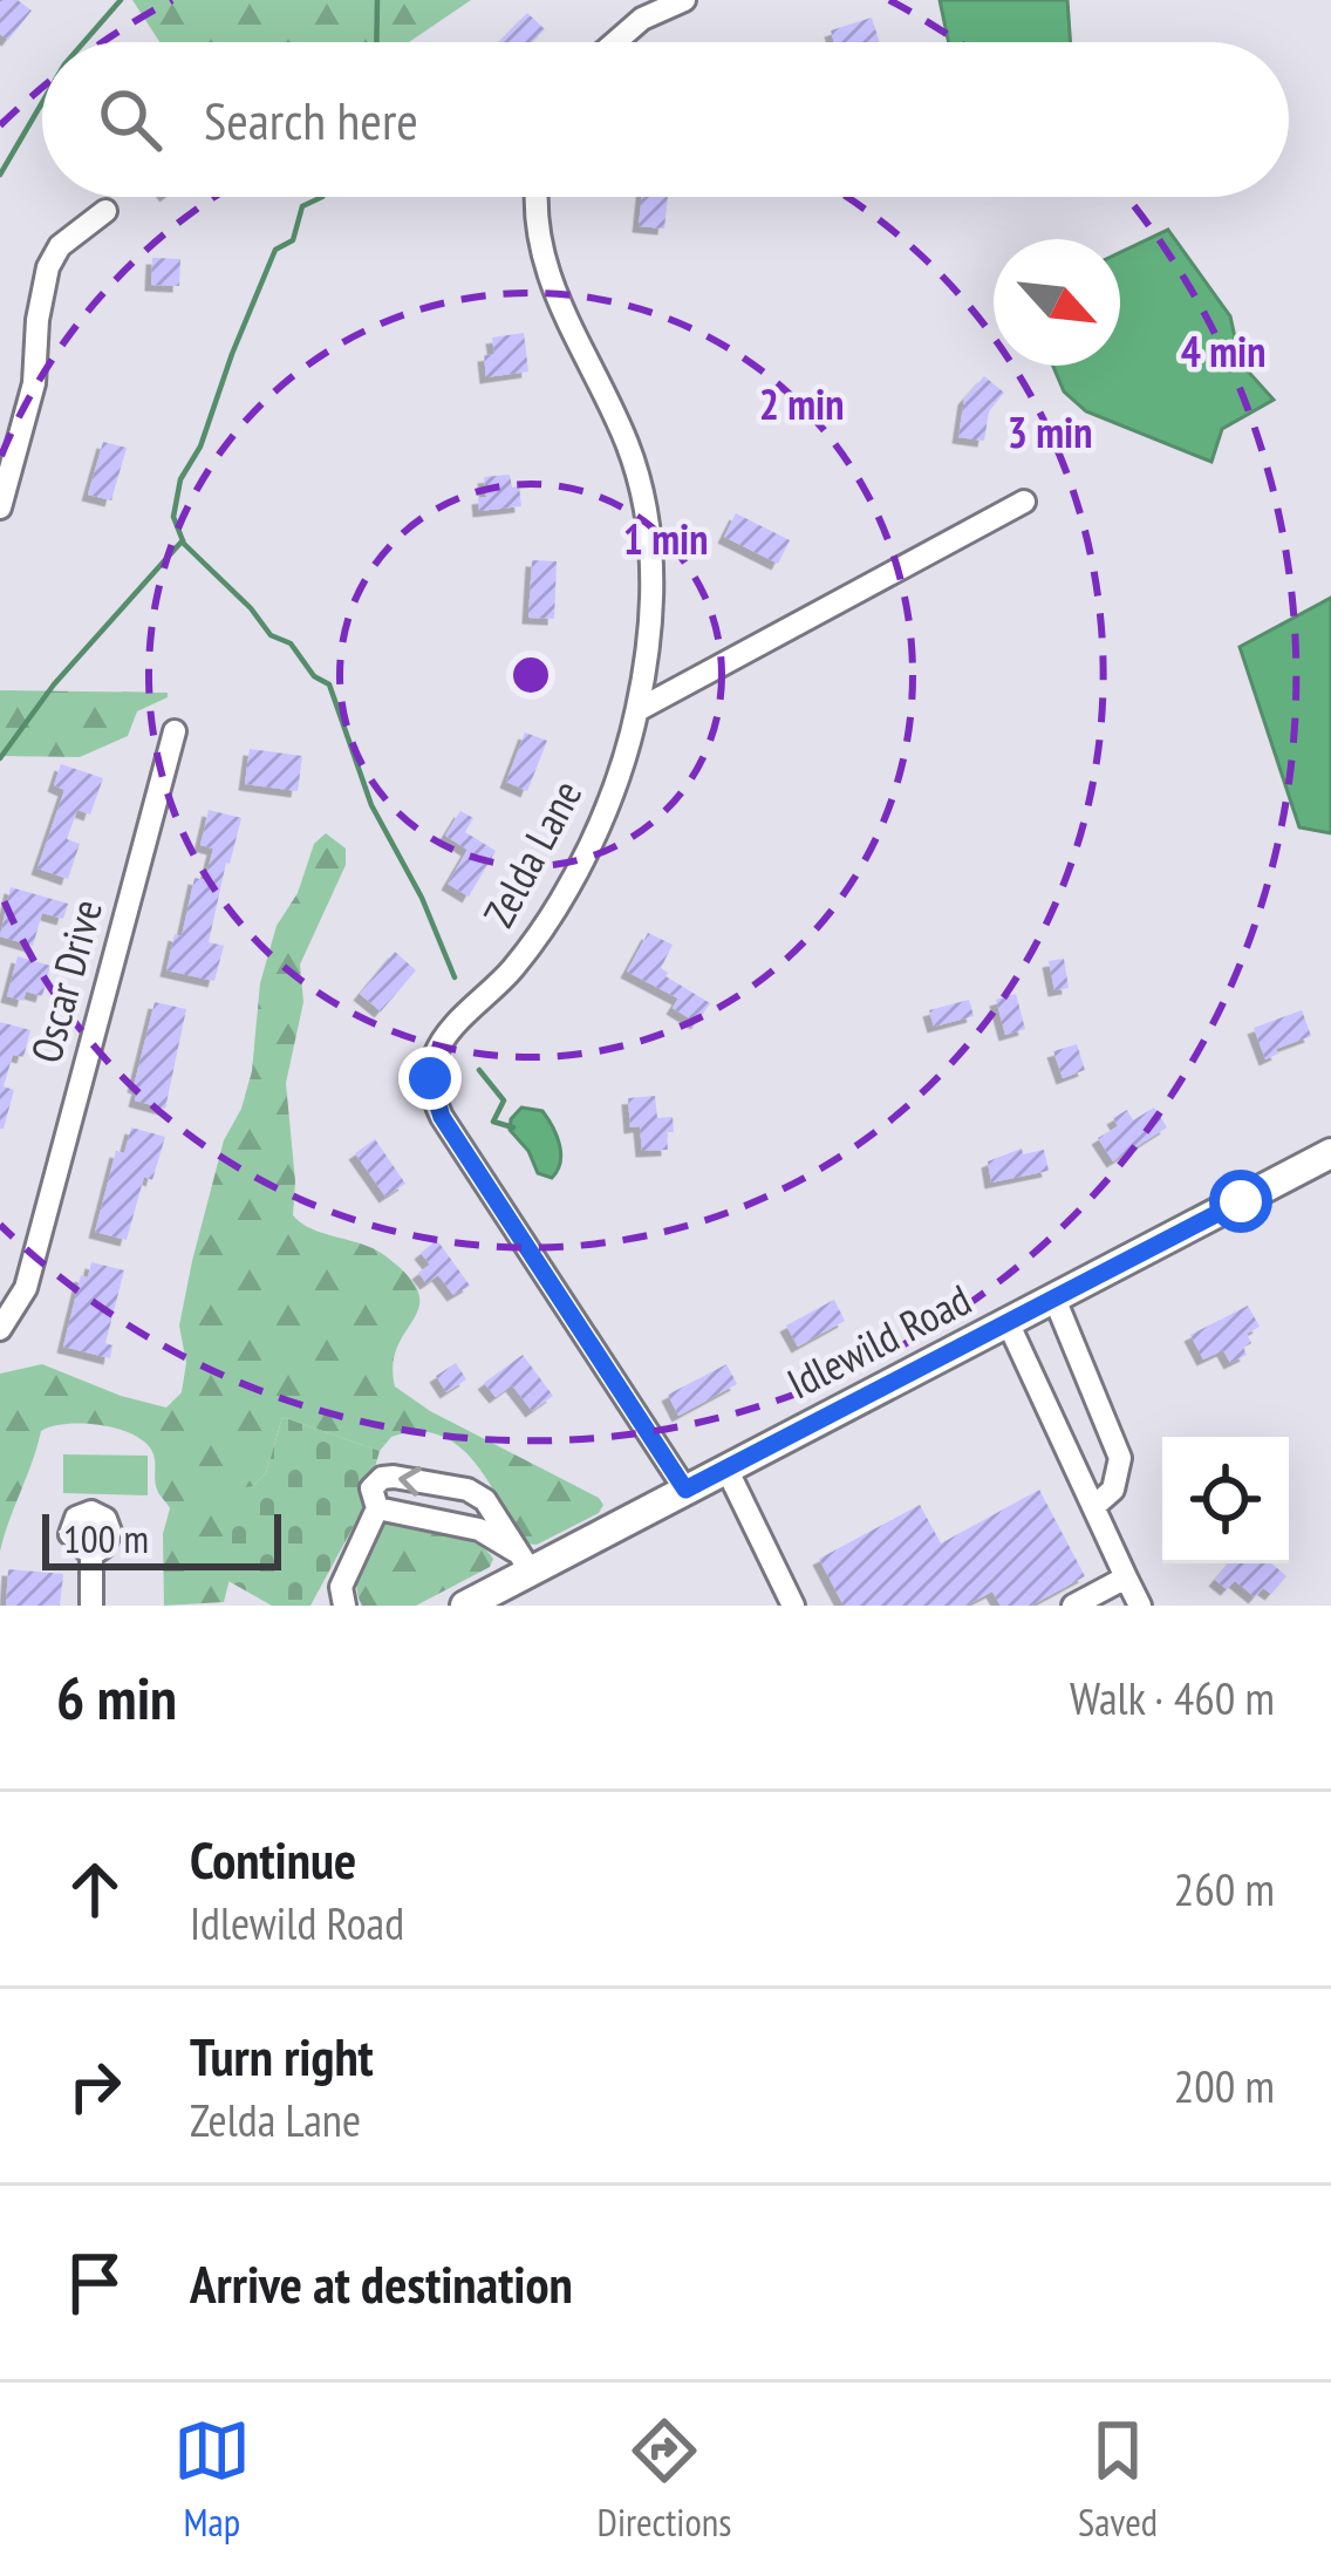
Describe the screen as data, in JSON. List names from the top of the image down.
{
  "streets": {
    "main road": ["Idlewild Road"],
    "street": ["Zelda Lane", "Oscar Drive"]
  },
  "crossings": [
    ["Zelda Lane", "Idlewild Road"]
  ],
  "scale_bar": "100 m",
  "north": "bottom right",
  "page": {
    "search": "Search here",
    "scale": "100 m",
    "heading": ["6 min", "Walk · 460 m"],
    "list": [
      ["Continue", "Idlewild Road", "260 m"],
      ["Turn right", "Zelda Lane", "200 m"],
      "Arrive at destination"
    ],
    "nav": ["Map", "Directions", "Saved"]
  },
  "rings": [
    "4 min",
    "2 min",
    "3 min",
    "1 min"
  ]
}
